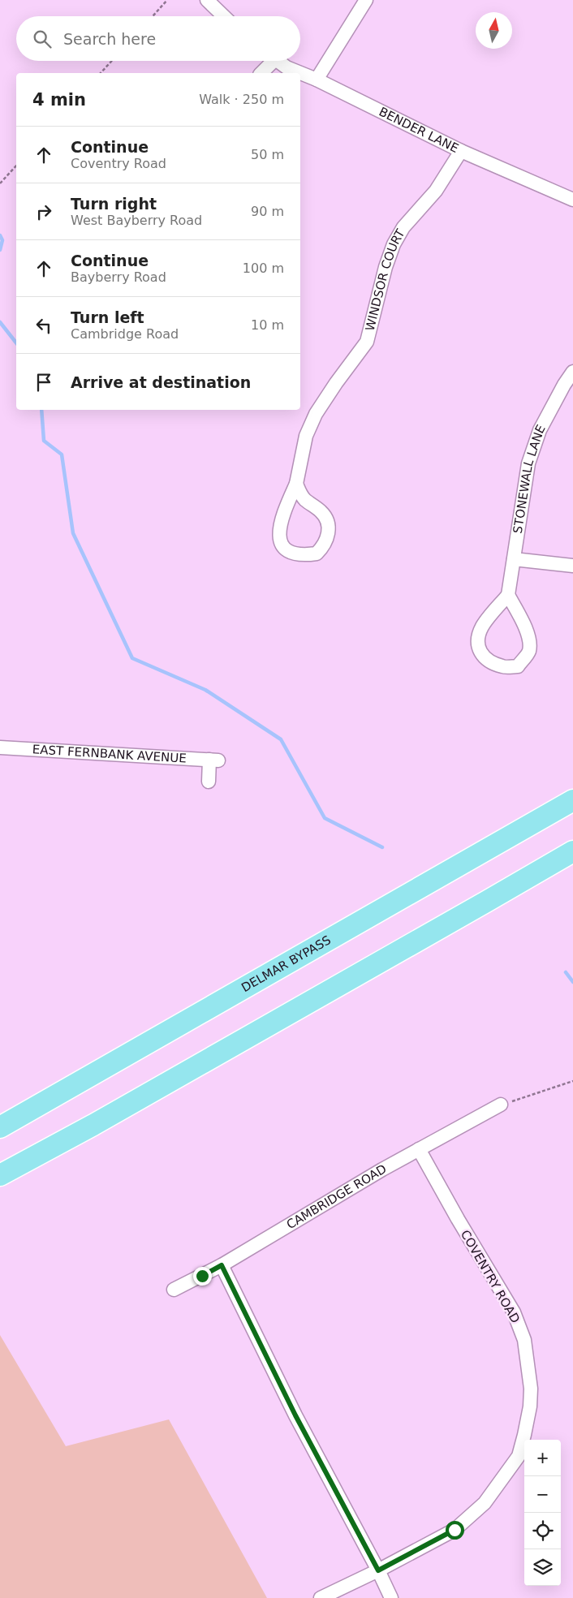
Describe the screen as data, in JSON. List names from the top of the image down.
{
  "streets": {
    "main road": ["DELMAR BYPASS"],
    "street": [
      "BENDER LANE",
      "WINDSOR COURT",
      "STONEWALL LANE",
      "EAST FERNBANK AVENUE",
      "CAMBRIDGE ROAD",
      "COVENTRY ROAD"
    ]
  },
  "crossings": [
    ["BENDER LANE", "WINDSOR COURT"],
    ["CAMBRIDGE ROAD", "COVENTRY ROAD"]
  ],
  "north": "top",
  "page": {
    "search": "Search here",
    "heading": ["4 min", "Walk · 250 m"],
    "list": [
      ["Continue", "Coventry Road", "50 m"],
      ["Turn right", "West Bayberry Road", "90 m"],
      ["Continue", "Bayberry Road", "100 m"],
      ["Turn left", "Cambridge Road", "10 m"],
      "Arrive at destination"
    ],
    "map_buttons": ["+", "−"]
  }
}
